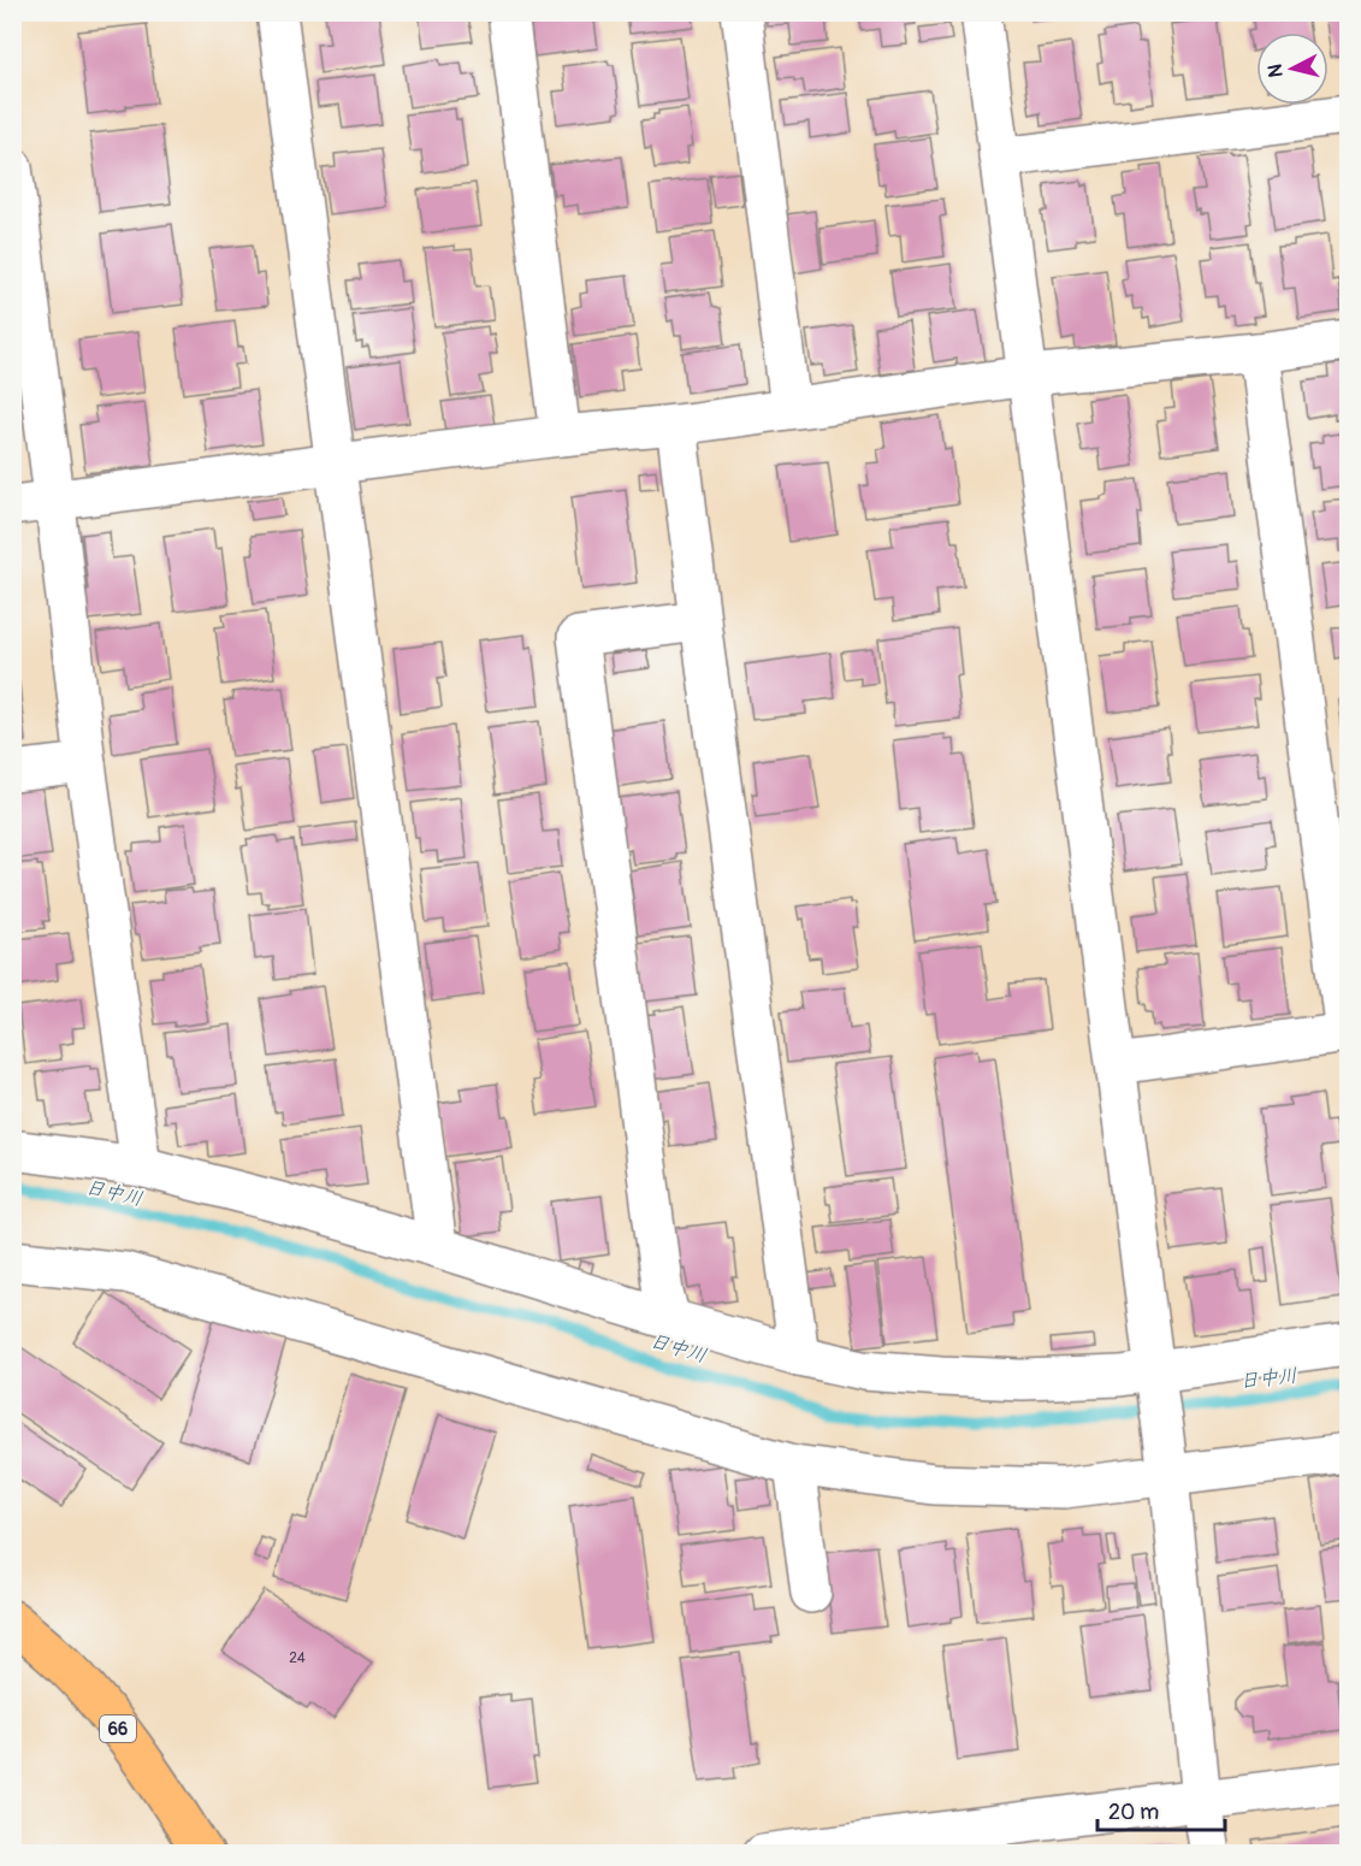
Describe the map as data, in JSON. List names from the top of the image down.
{
  "streets": {
    "main road": ["66"]
  },
  "water": ["日中川"],
  "house_numbers": ["24"],
  "scale_bar": "20 m",
  "north": "left"
}
